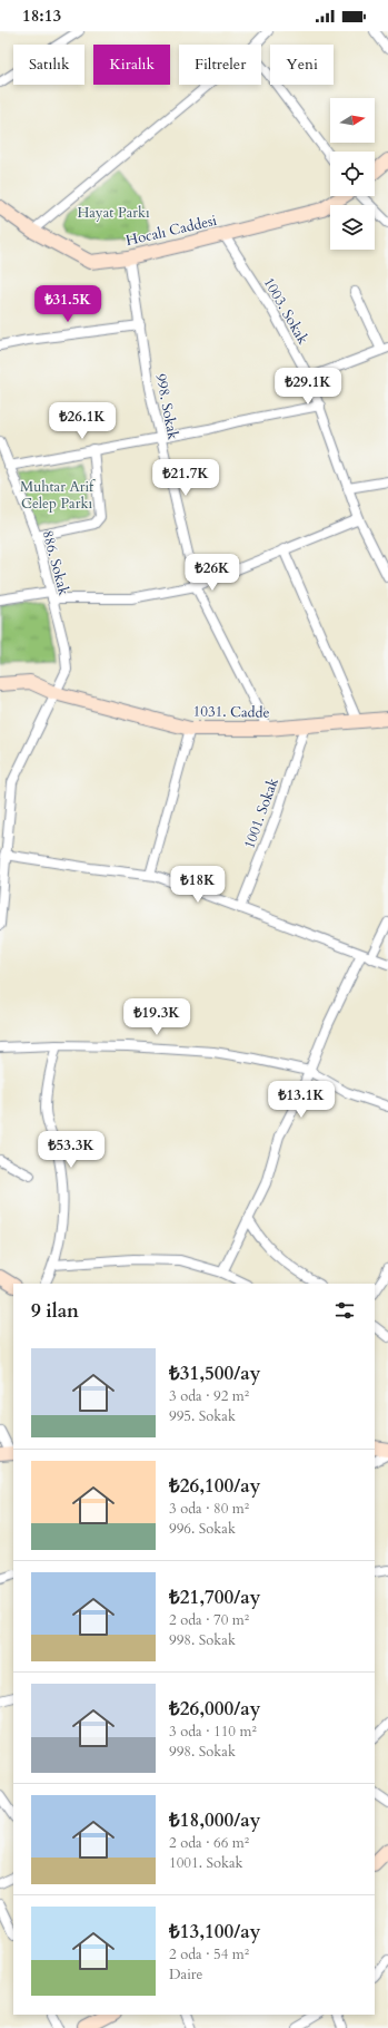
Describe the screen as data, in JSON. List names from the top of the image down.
{
  "streets": {
    "street": [
      "Hocalı Caddesi",
      "1003. Sokak",
      "998. Sokak",
      "886. Sokak",
      "1031. Cadde",
      "1001. Sokak"
    ]
  },
  "crossings": [
    ["Hocalı Caddesi", "1003. Sokak"],
    ["Hocalı Caddesi", "998. Sokak"],
    ["998. Sokak", "1031. Cadde"],
    ["886. Sokak", "1031. Cadde"],
    ["1031. Cadde", "1001. Sokak"]
  ],
  "parks": ["Hayat Parkı", "Muhtar Arif Celep Parkı"],
  "north": "right",
  "page": {
    "status": "18:13",
    "chip": [
      "Satılık",
      "Kiralık",
      "Filtreler",
      "Yeni"
    ],
    "price": [
      "₺31.5K",
      "₺29.1K",
      "₺26.1K",
      "₺21.7K",
      "₺26K",
      "₺18K",
      "₺19.3K",
      "₺13.1K",
      "₺53.3K"
    ],
    "heading": "9 ilan",
    "list": [
      {
        "name": "₺31,500/ay",
        "note": "3 oda · 92 m² · 995. Sokak"
      },
      {
        "name": "₺26,100/ay",
        "note": "3 oda · 80 m² · 996. Sokak"
      },
      {
        "name": "₺21,700/ay",
        "note": "2 oda · 70 m² · 998. Sokak"
      },
      {
        "name": "₺26,000/ay",
        "note": "3 oda · 110 m² · 998. Sokak"
      },
      {
        "name": "₺18,000/ay",
        "note": "2 oda · 66 m² · 1001. Sokak"
      },
      {
        "name": "₺13,100/ay",
        "note": "2 oda · 54 m² · Daire"
      }
    ]
  }
}
